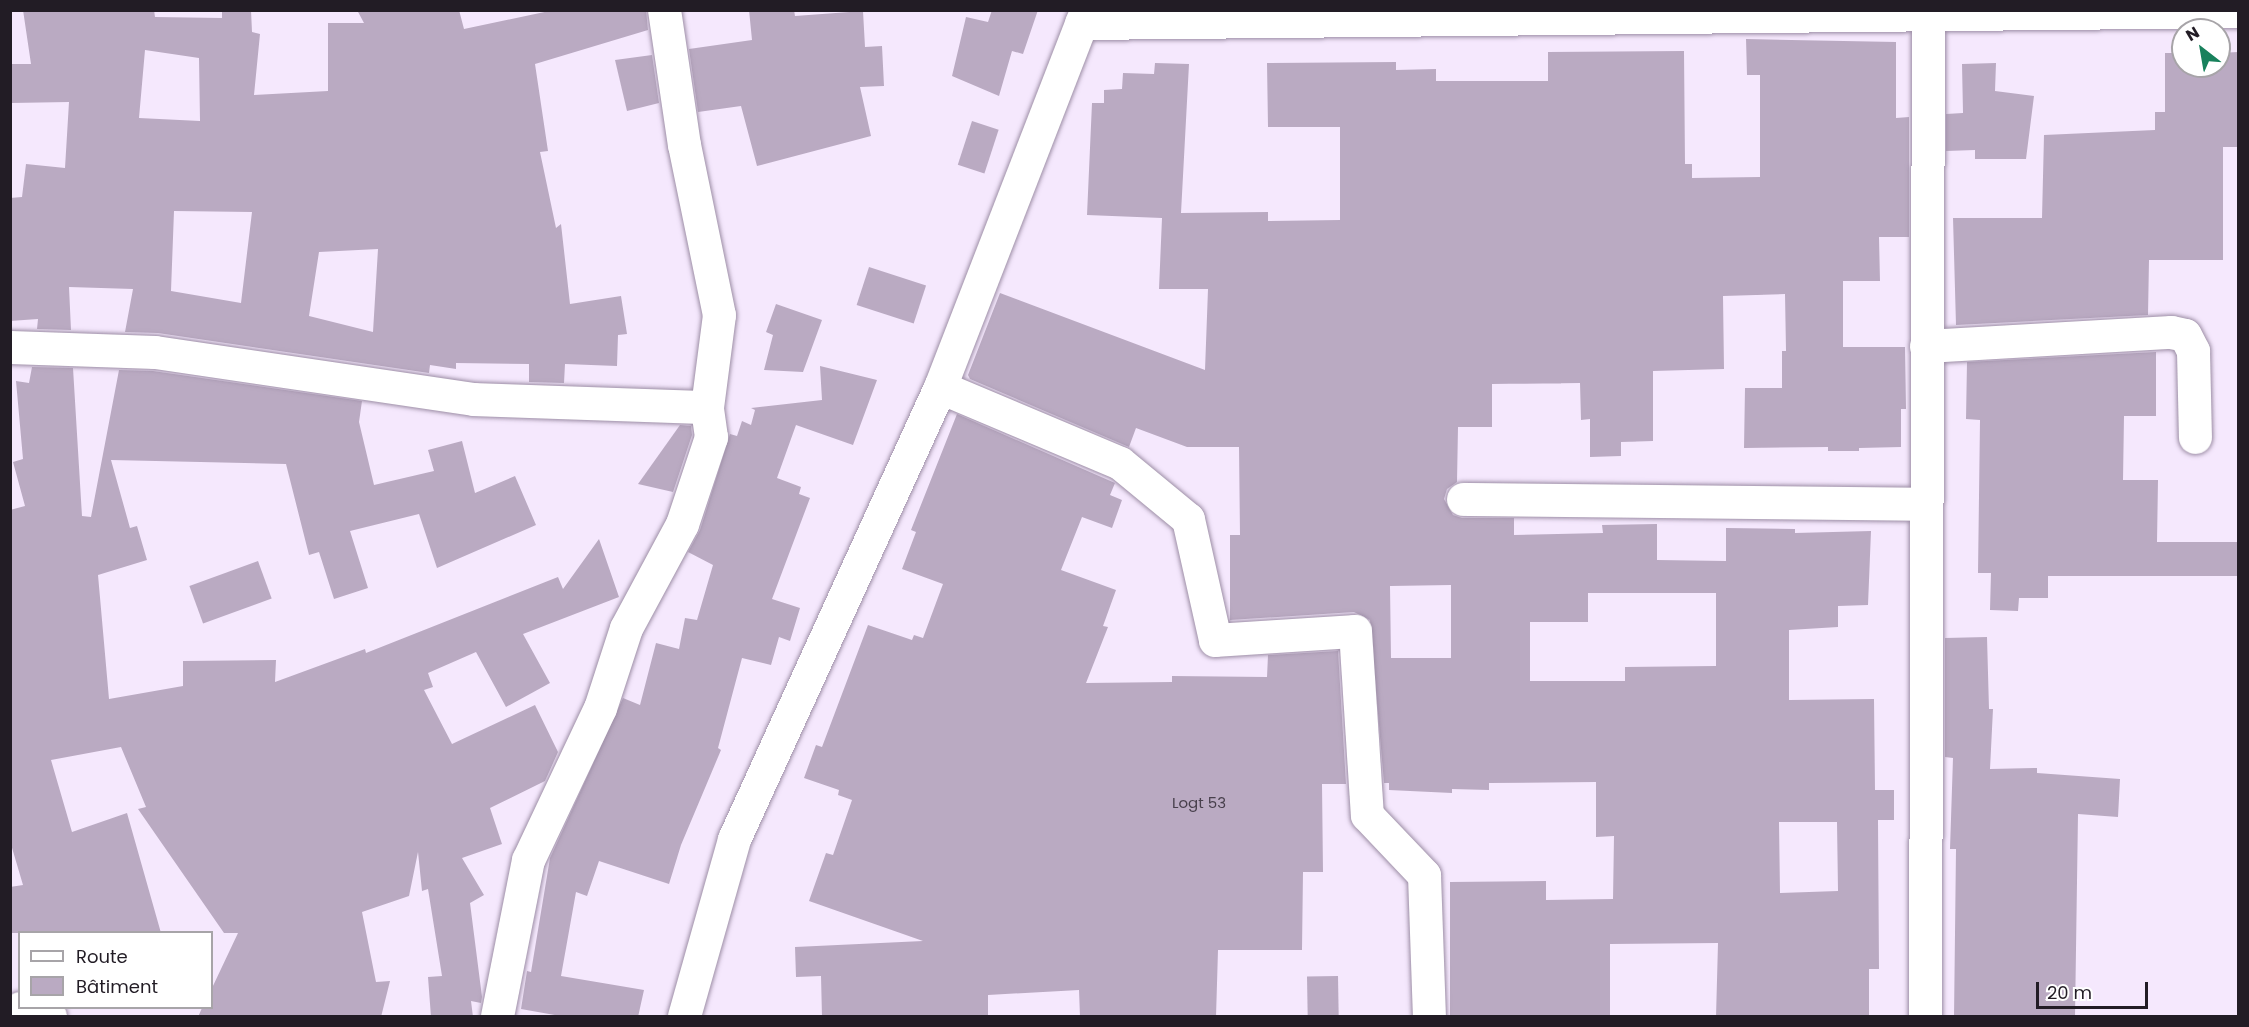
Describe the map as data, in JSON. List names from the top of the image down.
{
  "house_numbers": ["Logt 53"],
  "legend": ["Route", "Bâtiment"],
  "scale_bar": "20 m",
  "north": "top left"
}
